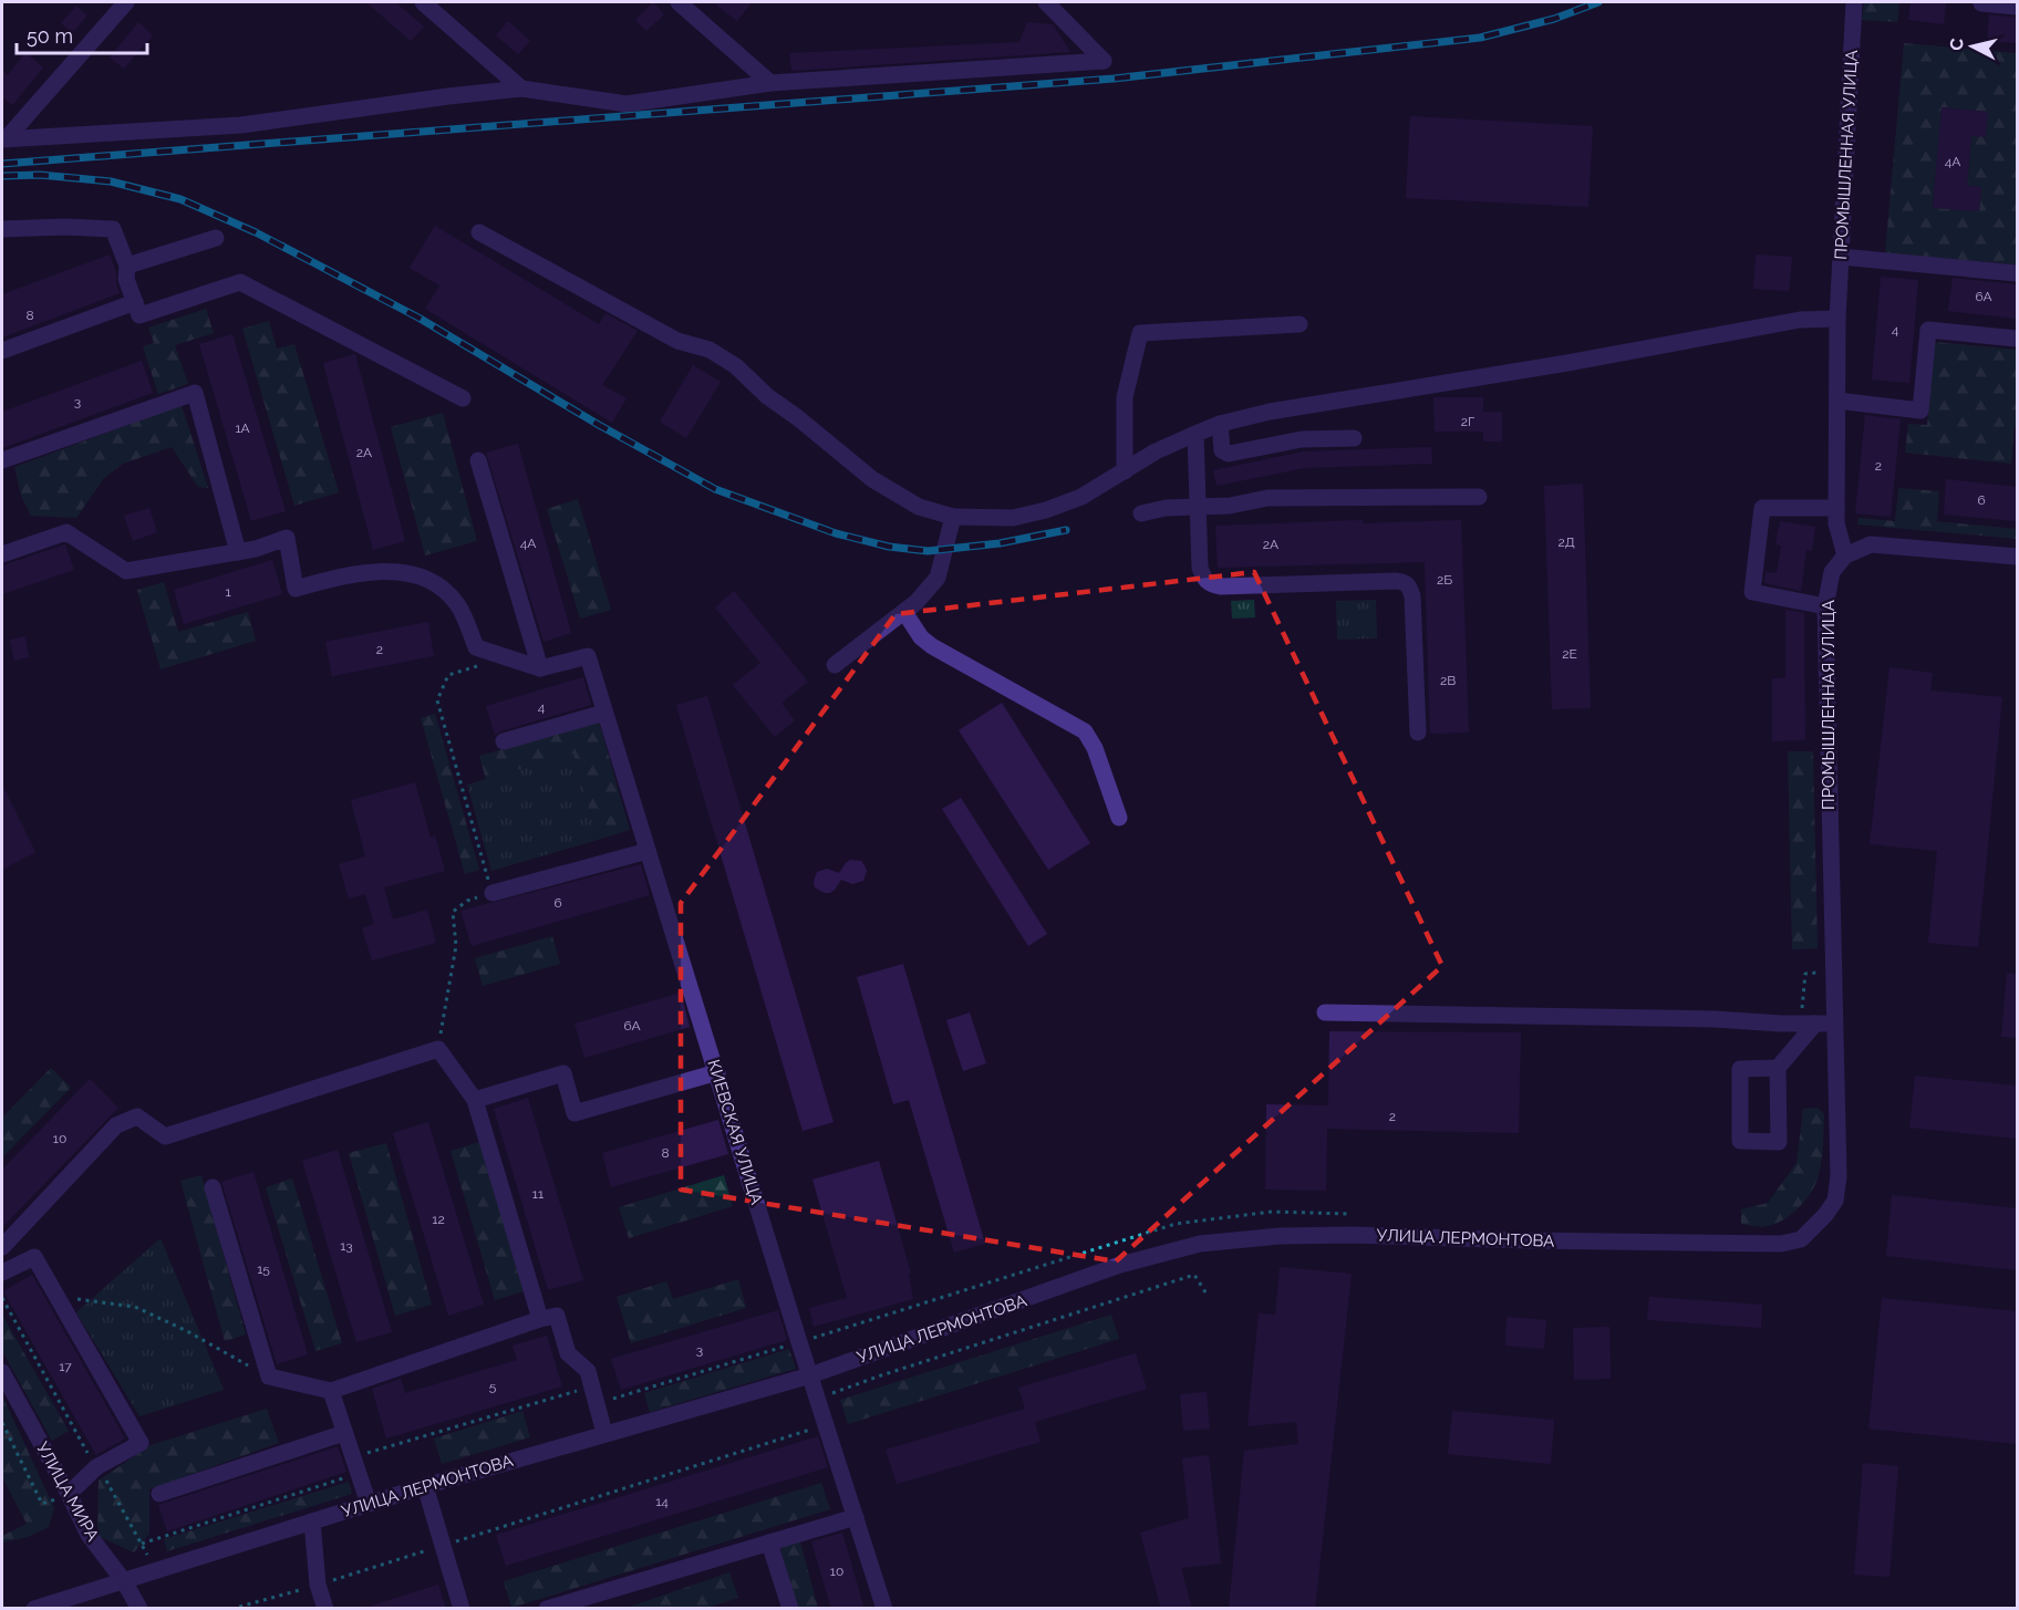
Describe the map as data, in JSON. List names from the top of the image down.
{
  "streets": {
    "street": [
      "ПРОМЫШЛЕННАЯ УЛИЦА",
      "КИЕВСКАЯ УЛИЦА",
      "УЛИЦА ЛЕРМОНТОВА",
      "УЛИЦА МИРА"
    ]
  },
  "crossings": [
    ["ПРОМЫШЛЕННАЯ УЛИЦА", "УЛИЦА ЛЕРМОНТОВА"],
    ["КИЕВСКАЯ УЛИЦА", "УЛИЦА ЛЕРМОНТОВА"],
    ["УЛИЦА ЛЕРМОНТОВА", "УЛИЦА МИРА"]
  ],
  "house_numbers": [
    "4А",
    "6А",
    "8",
    "4",
    "3",
    "2Г",
    "1А",
    "2А",
    "2",
    "6",
    "2Д",
    "4А",
    "2А",
    "2Б",
    "1",
    "2",
    "2Е",
    "2В",
    "4",
    "6",
    "6А",
    "2",
    "10",
    "8",
    "11",
    "12",
    "13",
    "15",
    "3",
    "17",
    "5",
    "14",
    "10"
  ],
  "scale_bar": "50 m",
  "north": "left"
}
